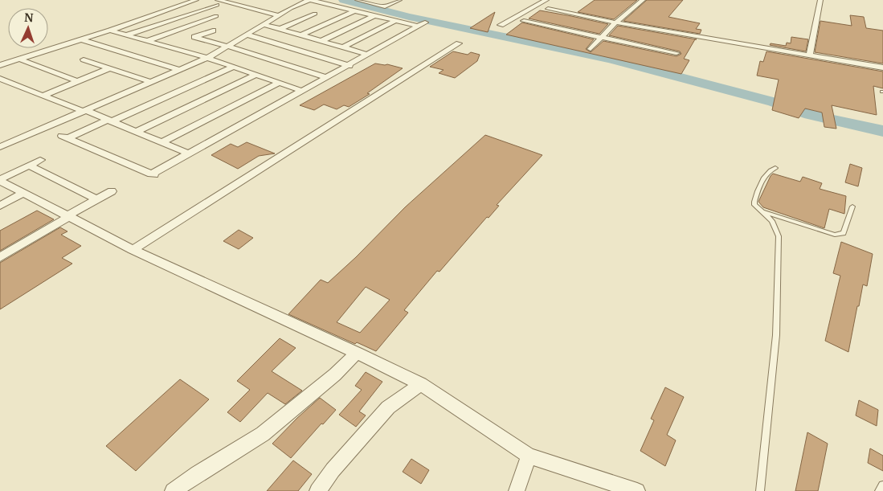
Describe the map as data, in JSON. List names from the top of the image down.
{
  "north": "top"
}
